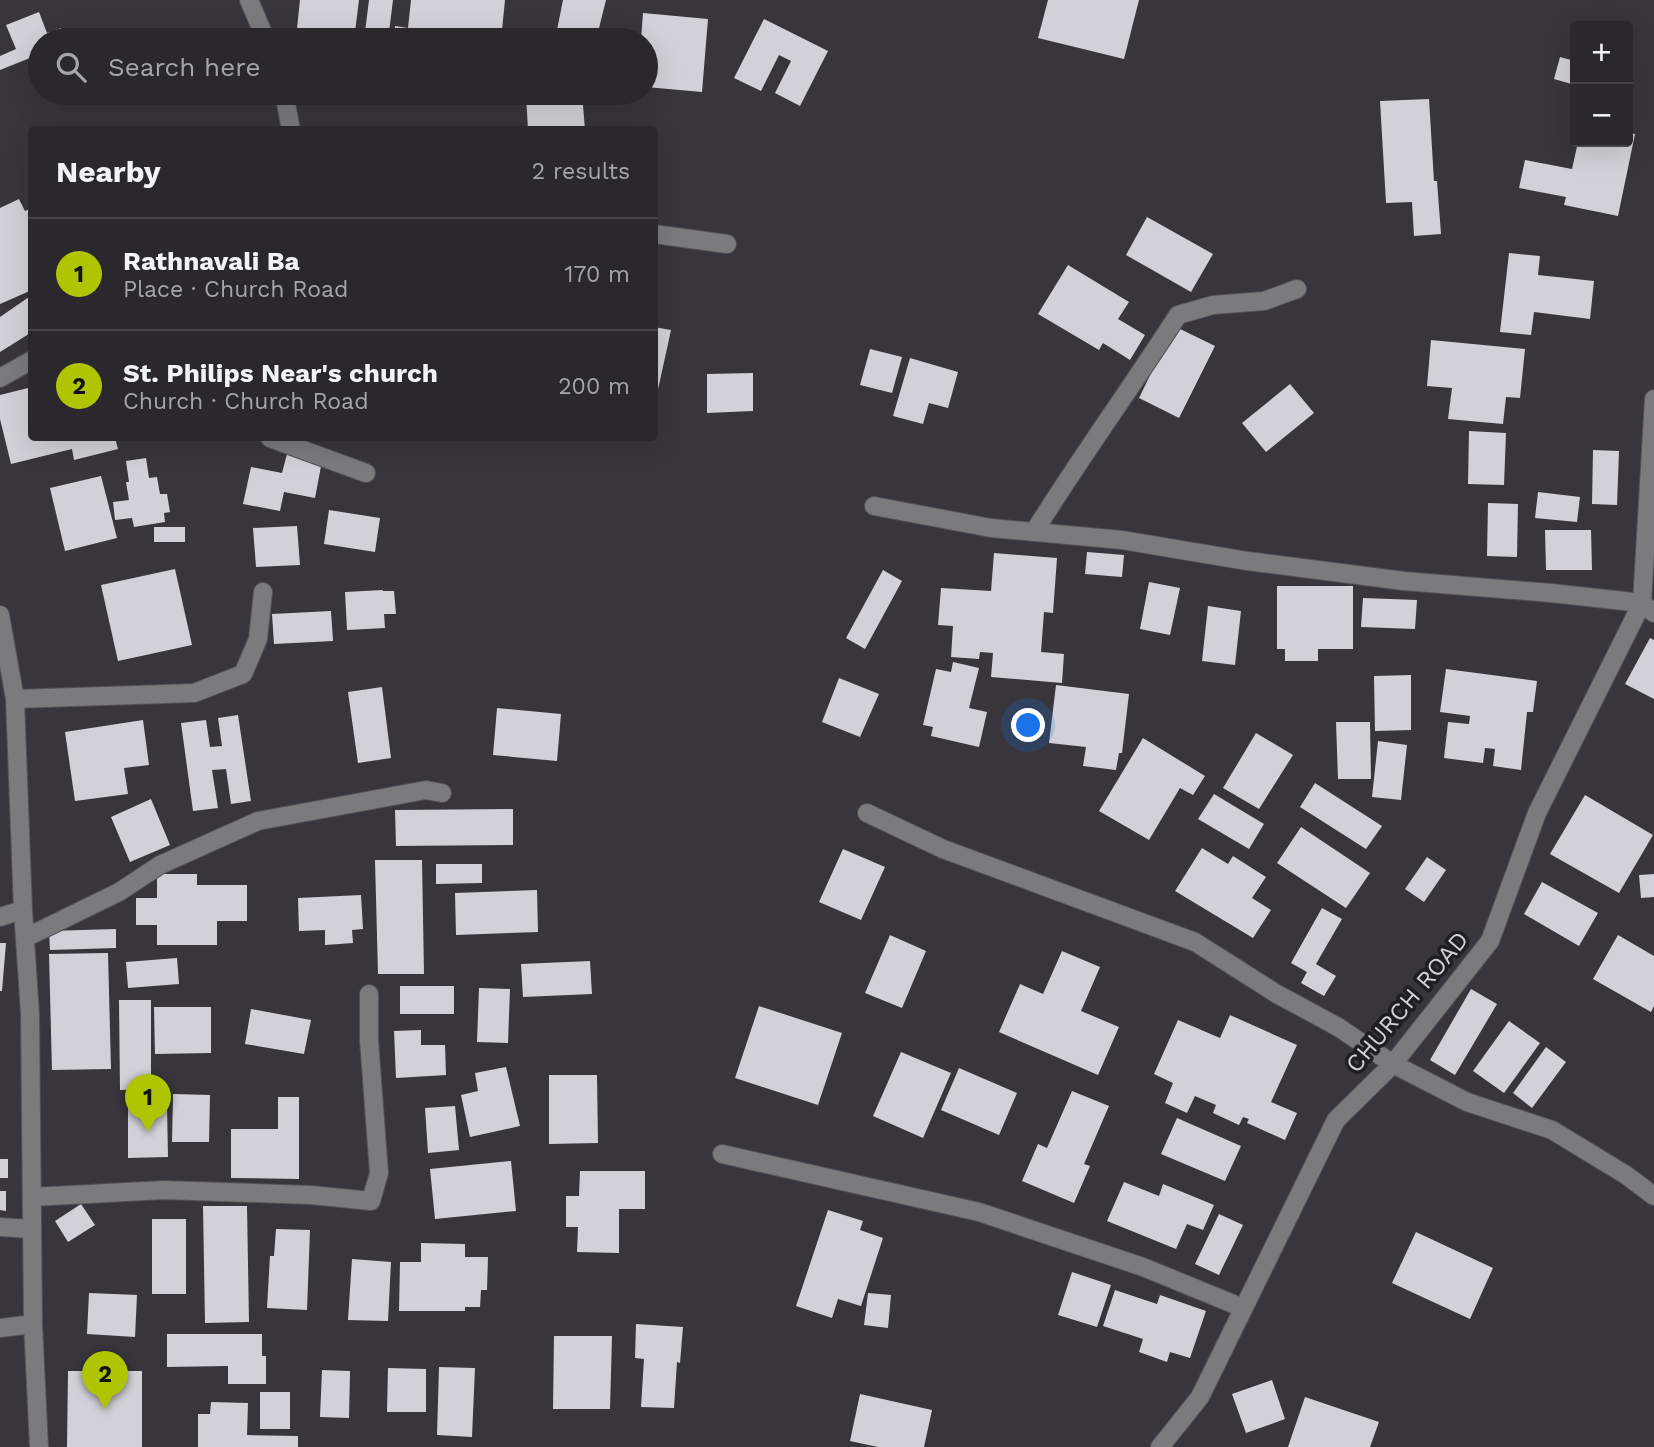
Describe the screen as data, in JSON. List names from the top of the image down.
{
  "streets": {
    "street": ["CHURCH ROAD"]
  },
  "page": {
    "map_buttons": ["+", "−"],
    "search": "Search here",
    "heading": ["Nearby", "2 results"],
    "list": [
      {
        "mark": "1",
        "name": "Rathnavali Ba",
        "note": "Place · Church Road",
        "value": "170 m"
      },
      {
        "mark": "2",
        "name": "St. Philips Near's church",
        "note": "Church · Church Road",
        "value": "200 m"
      }
    ],
    "pins": ["1", "2"]
  }
}
